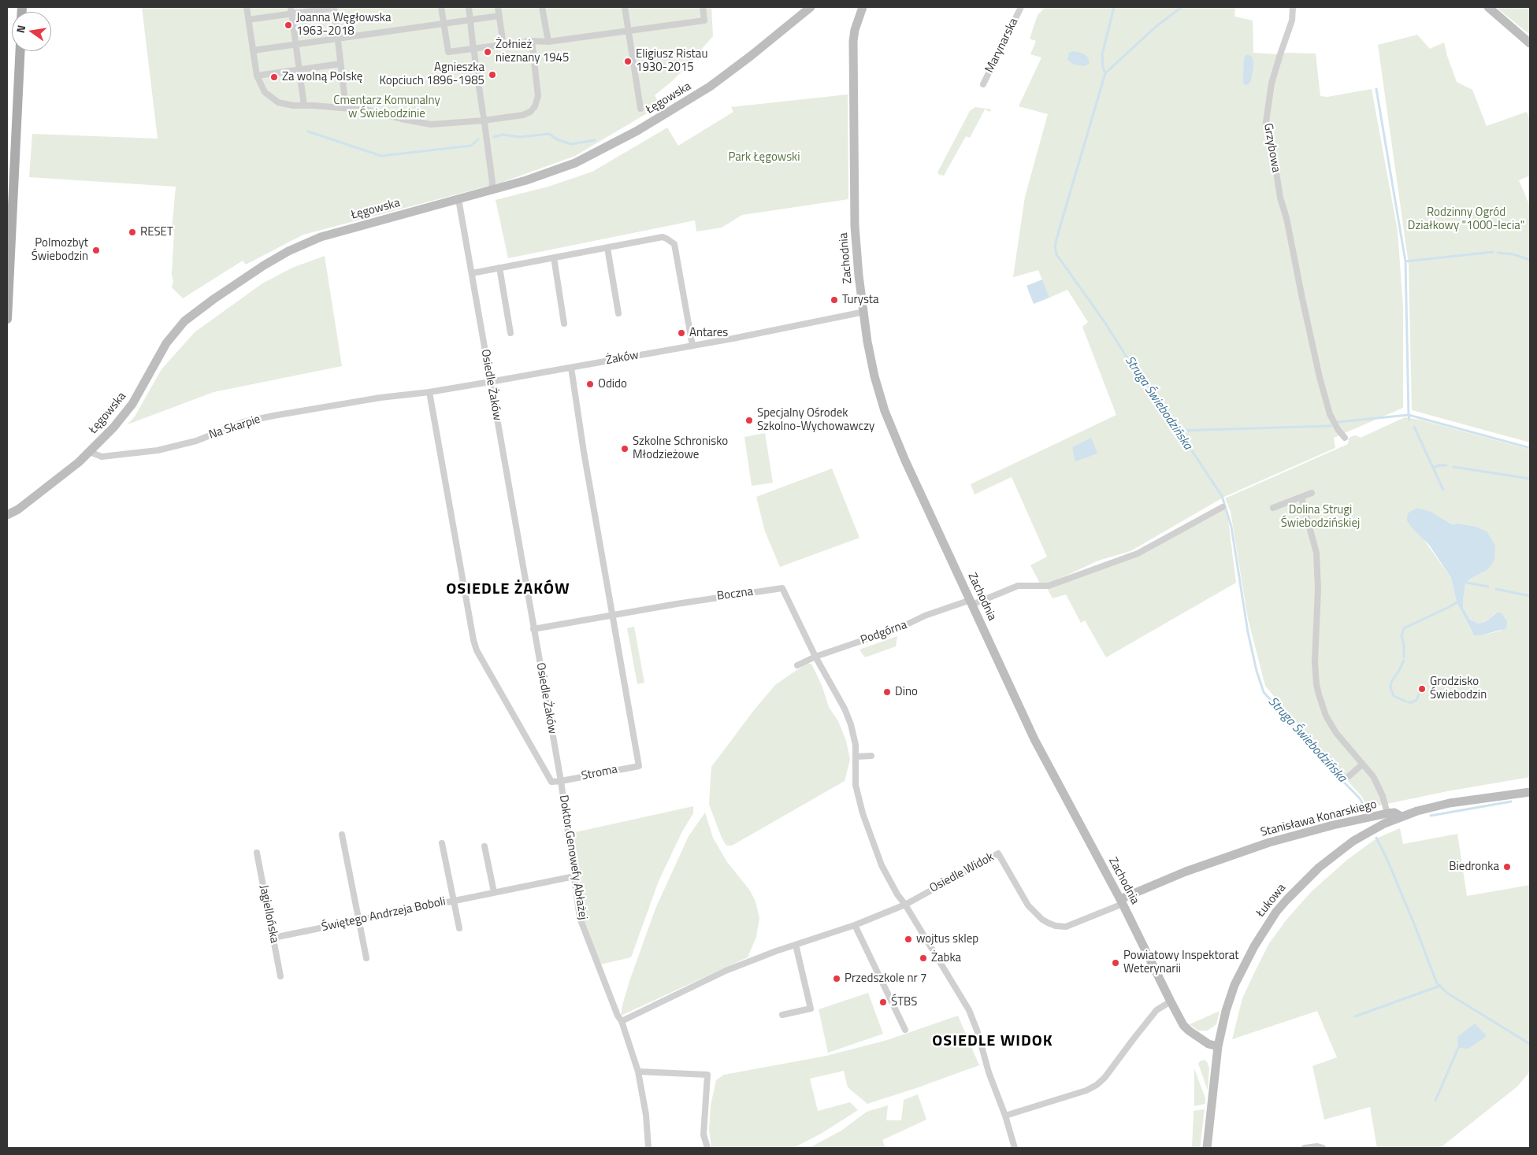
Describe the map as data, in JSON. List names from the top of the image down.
{
  "streets": {
    "street": [
      "Marynarska",
      "Łęgowska",
      "Grzybowa",
      "Zachodnia",
      "Żaków",
      "Osiedle Żaków",
      "Na Skarpie",
      "Boczna",
      "Podgórna",
      "Stroma",
      "Stanisława Konarskiego",
      "Doktor Genowefy Abłażej",
      "Osiedle Widok",
      "Łukowa",
      "Jagiellońska",
      "Świętego Andrzeja Boboli"
    ]
  },
  "crossings": [
    ["Łęgowska", "Osiedle Żaków"],
    ["Łęgowska", "Na Skarpie"],
    ["Zachodnia", "Żaków"],
    ["Zachodnia", "Podgórna"],
    ["Zachodnia", "Stanisława Konarskiego"],
    ["Zachodnia", "Osiedle Widok"],
    ["Zachodnia", "Łukowa"],
    ["Żaków", "Osiedle Żaków"],
    ["Żaków", "Na Skarpie"],
    ["Osiedle Żaków", "Stroma"],
    ["Osiedle Żaków", "Doktor Genowefy Abłażej"],
    ["Boczna", "Podgórna"],
    ["Boczna", "Stroma"],
    ["Stroma", "Doktor Genowefy Abłażej"],
    ["Stanisława Konarskiego", "Osiedle Widok"],
    ["Stanisława Konarskiego", "Łukowa"],
    ["Doktor Genowefy Abłażej", "Świętego Andrzeja Boboli"],
    ["Jagiellońska", "Świętego Andrzeja Boboli"]
  ],
  "districts": ["OSIEDLE ŻAKÓW", "OSIEDLE WIDOK"],
  "water": ["Struga Świebodzińska"],
  "parks": [
    "Cmentarz Komunalny w Świebodzinie",
    "Park Łęgowski",
    "Rodzinny Ogród Działkowy \"1000-lecia\"",
    "Dolina Strugi Świebodzińskiej"
  ],
  "places": [
    "Joanna Węgłowska 1963-2018",
    "Żołnież nieznany 1945",
    "Eligiusz Ristau 1930-2015",
    "Agnieszka Kopciuch 1896-1985",
    "Za wolną Polskę",
    "RESET",
    "Polmozbyt Świebodzin",
    "Turysta",
    "Antares",
    "Odido",
    "Specjalny Ośrodek Szkolno-Wychowawczy",
    "Szkolne Schronisko Młodzieżowe",
    "Grodzisko Świebodzin",
    "Dino",
    "Biedronka",
    "wojtus sklep",
    "Żabka",
    "Powiatowy Inspektorat Weterynarii",
    "Przedszkole nr 7",
    "ŚTBS"
  ],
  "north": "left"
}
